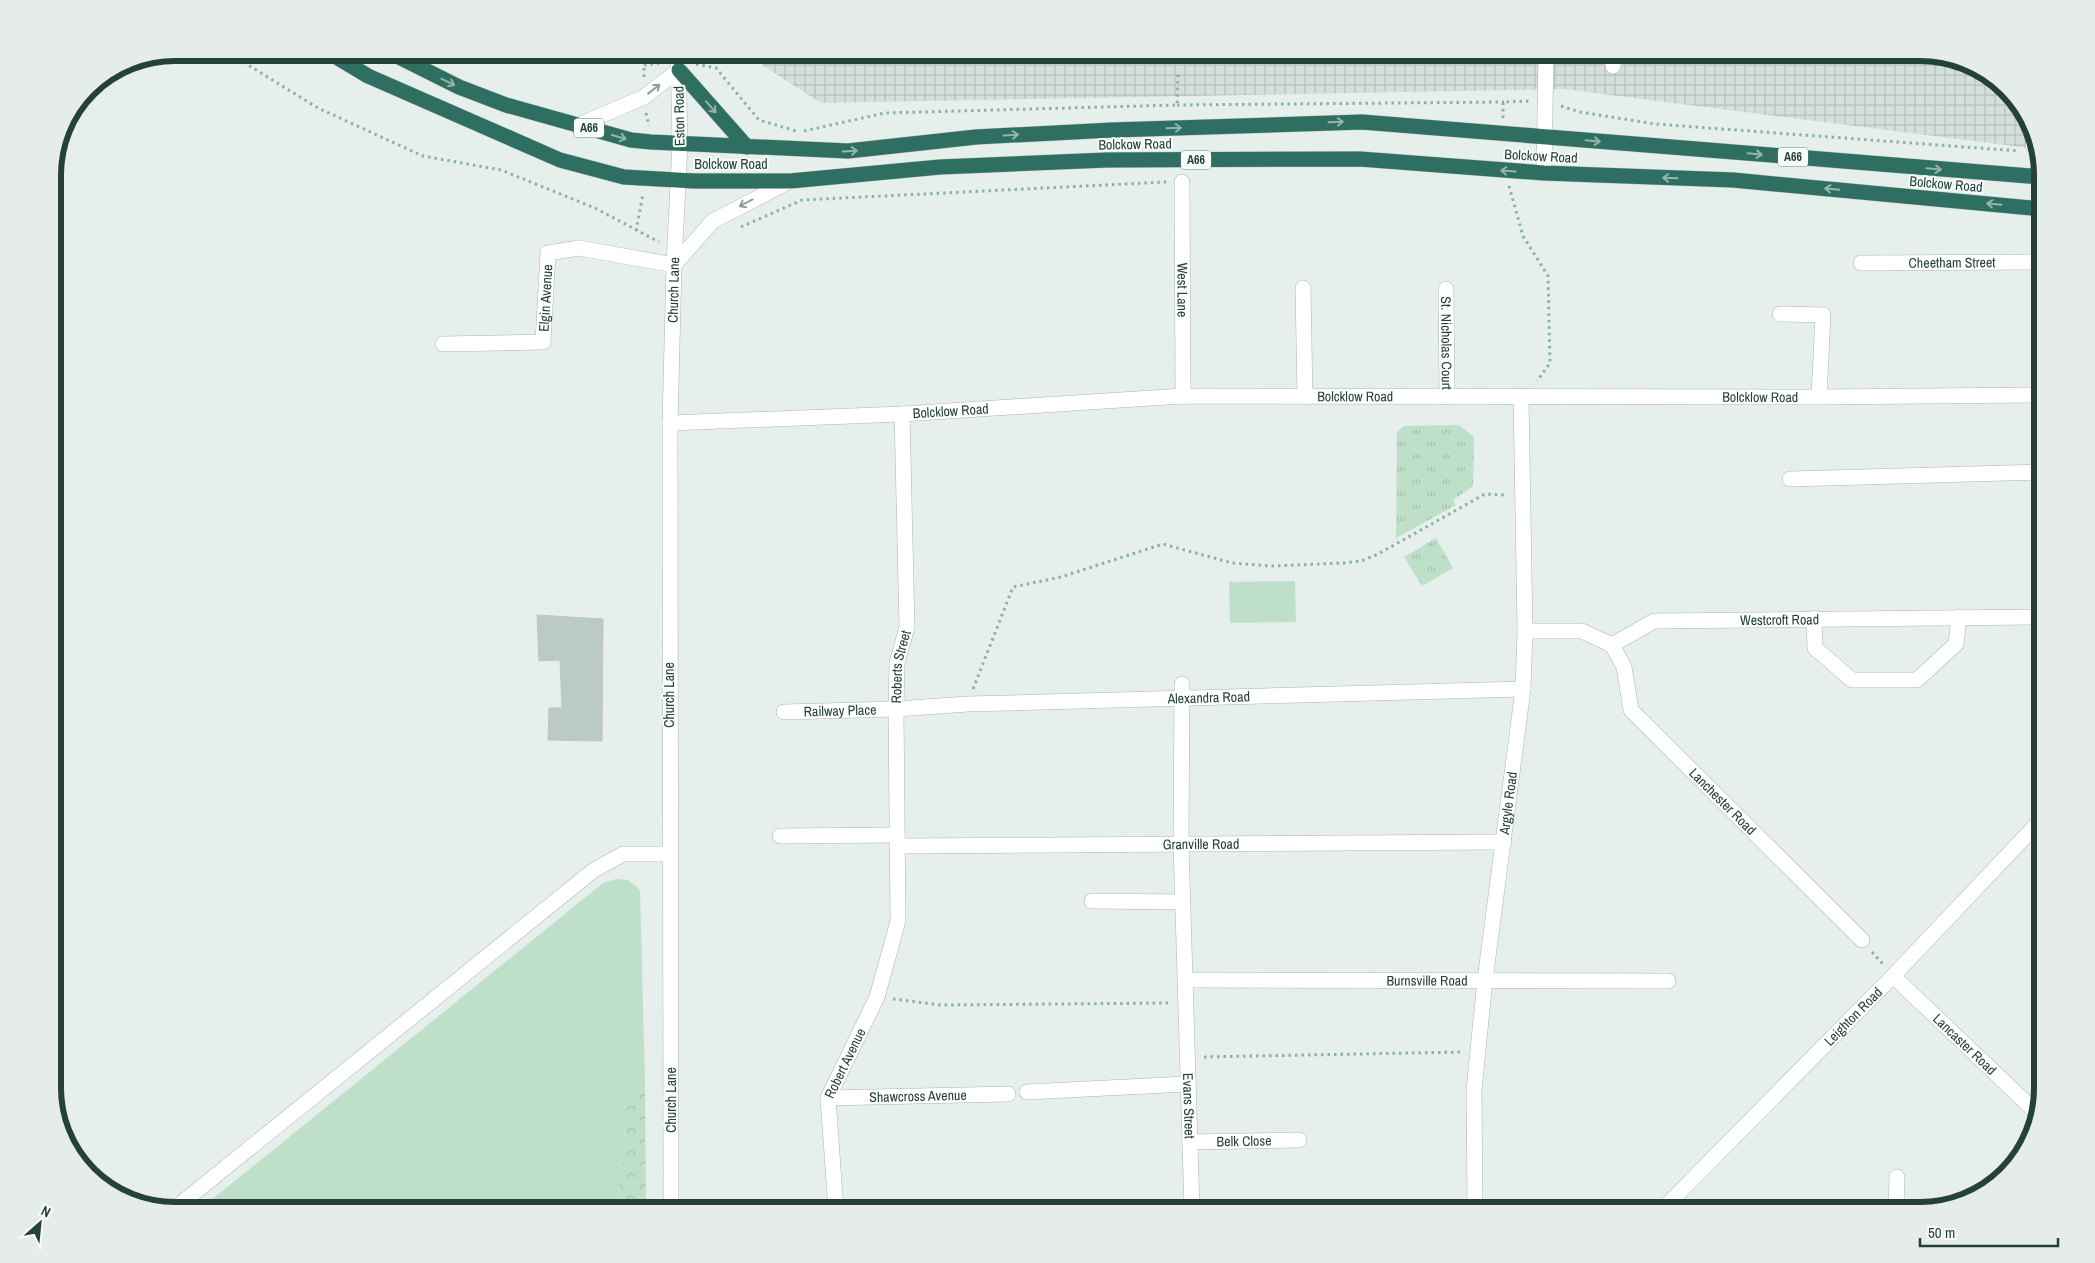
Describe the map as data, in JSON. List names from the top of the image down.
{
  "streets": {
    "highway": ["A66", "Bolckow Road"],
    "street": [
      "Eston Road",
      "Cheetham Street",
      "West Lane",
      "Church Lane",
      "Elgin Avenue",
      "St. Nicholas Court",
      "Bolcklow Road",
      "Westcroft Road",
      "Roberts Street",
      "Alexandra Road",
      "Railway Place",
      "Lanchester Road",
      "Argyle Road",
      "Granville Road",
      "Burnsville Road",
      "Leighton Road",
      "Lancaster Road",
      "Robert Avenue",
      "Shawcross Avenue",
      "Evans Street",
      "Belk Close"
    ]
  },
  "crossings": [
    ["Eston Road", "A66"],
    ["Eston Road", "Bolckow Road"],
    ["Eston Road", "Church Lane"],
    ["A66", "Bolckow Road"],
    ["Bolckow Road", "Church Lane"],
    ["West Lane", "Bolcklow Road"],
    ["Church Lane", "Elgin Avenue"],
    ["Church Lane", "Bolcklow Road"],
    ["St. Nicholas Court", "Bolcklow Road"],
    ["Bolcklow Road", "Roberts Street"],
    ["Bolcklow Road", "Argyle Road"],
    ["Westcroft Road", "Lanchester Road"],
    ["Roberts Street", "Alexandra Road"],
    ["Roberts Street", "Railway Place"],
    ["Roberts Street", "Granville Road"],
    ["Roberts Street", "Robert Avenue"],
    ["Alexandra Road", "Railway Place"],
    ["Alexandra Road", "Argyle Road"],
    ["Alexandra Road", "Evans Street"],
    ["Argyle Road", "Granville Road"],
    ["Argyle Road", "Burnsville Road"],
    ["Granville Road", "Evans Street"],
    ["Burnsville Road", "Evans Street"],
    ["Leighton Road", "Lancaster Road"],
    ["Robert Avenue", "Shawcross Avenue"],
    ["Evans Street", "Belk Close"]
  ],
  "scale_bar": "50 m",
  "north": "top right"
}
